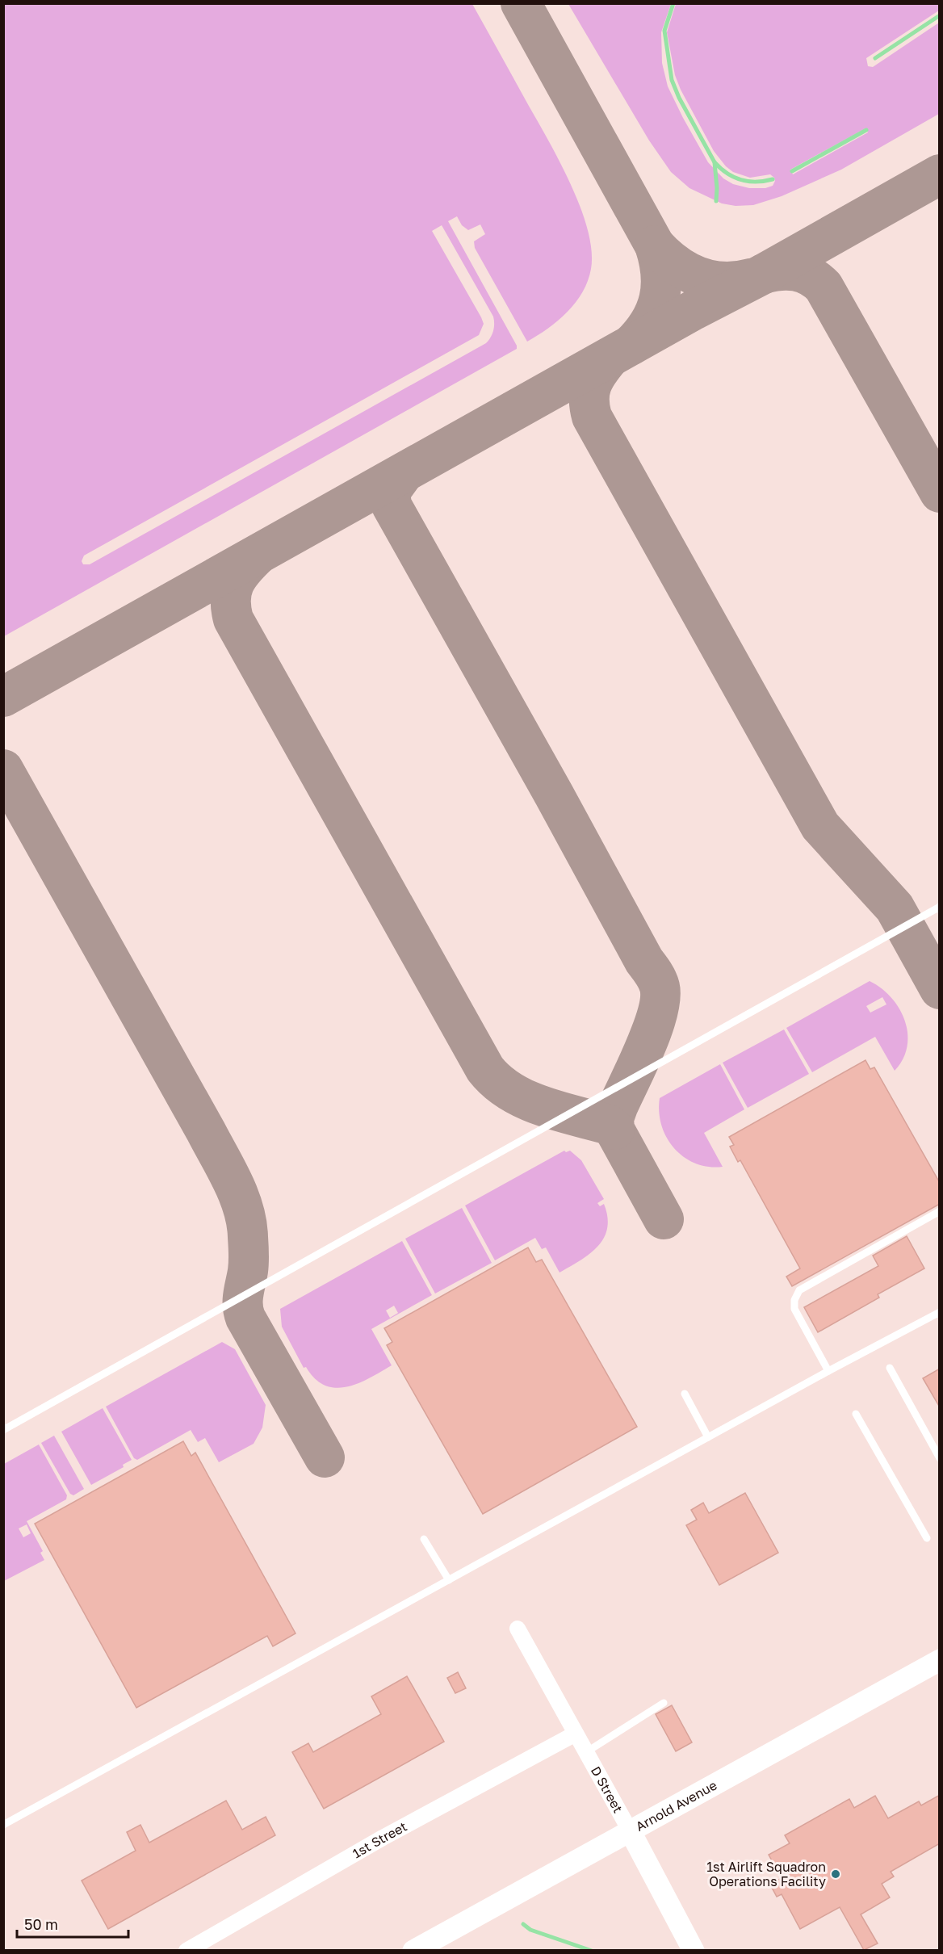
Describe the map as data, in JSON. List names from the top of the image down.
{
  "streets": {
    "street": ["D Street", "Arnold Avenue", "1st Street"]
  },
  "crossings": [
    ["D Street", "Arnold Avenue"],
    ["D Street", "1st Street"]
  ],
  "places": ["1st Airlift Squadron Operations Facility"],
  "scale_bar": "50 m"
}
